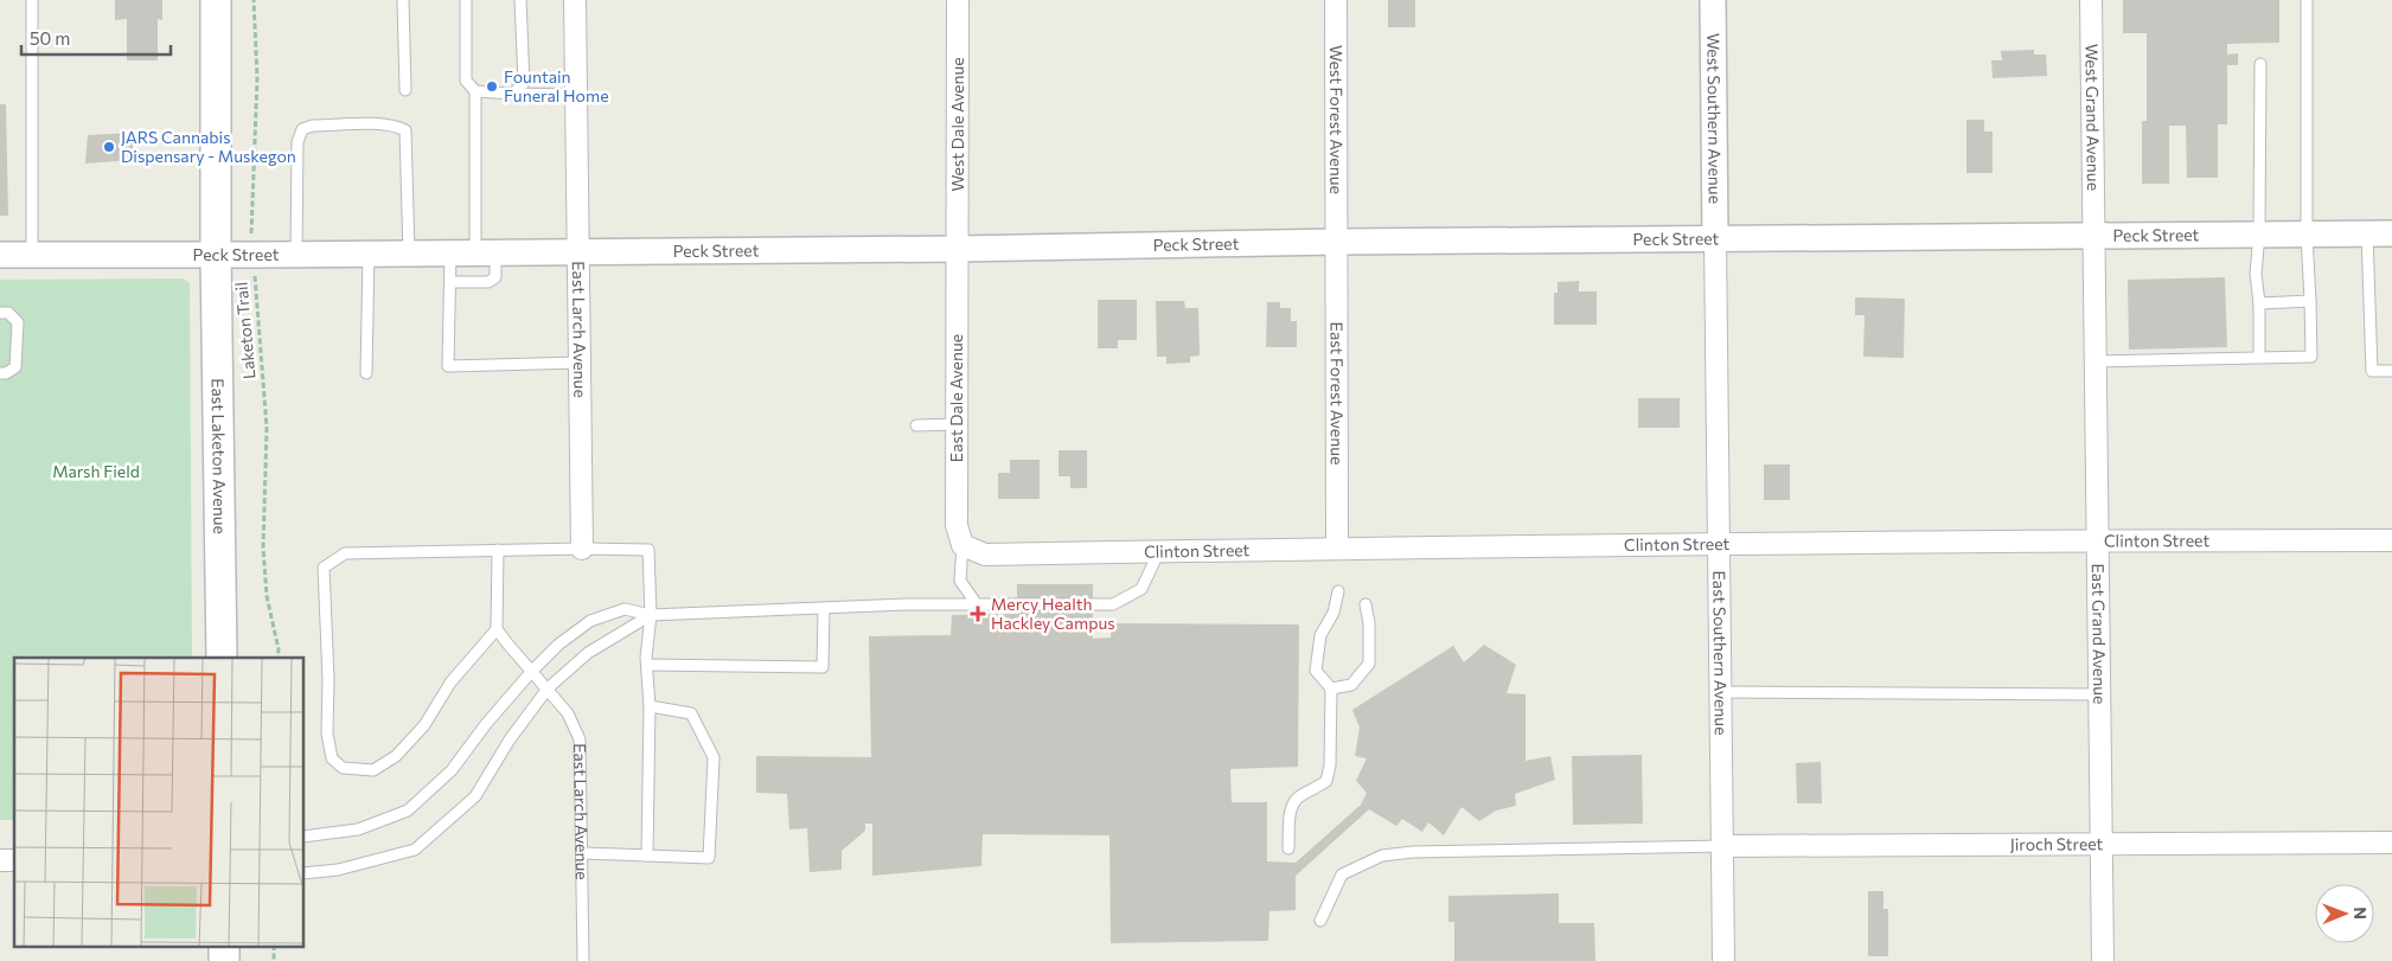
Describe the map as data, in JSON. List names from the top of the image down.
{
  "streets": {
    "main road": ["East Laketon Avenue"],
    "street": [
      "West Grand Avenue",
      "West Southern Avenue",
      "West Forest Avenue",
      "West Dale Avenue",
      "Peck Street",
      "East Larch Avenue",
      "East Forest Avenue",
      "East Dale Avenue",
      "Clinton Street",
      "East Grand Avenue",
      "East Southern Avenue",
      "Jiroch Street"
    ],
    "path": ["Laketon Trail"]
  },
  "crossings": [
    ["West Grand Avenue", "Peck Street"],
    ["West Grand Avenue", "East Grand Avenue"],
    ["West Southern Avenue", "Peck Street"],
    ["West Southern Avenue", "East Southern Avenue"],
    ["West Forest Avenue", "Peck Street"],
    ["West Forest Avenue", "East Forest Avenue"],
    ["West Dale Avenue", "Peck Street"],
    ["West Dale Avenue", "East Dale Avenue"],
    ["Peck Street", "East Larch Avenue"],
    ["Peck Street", "Laketon Trail"],
    ["Peck Street", "East Forest Avenue"],
    ["Peck Street", "East Dale Avenue"],
    ["Peck Street", "East Laketon Avenue"],
    ["Peck Street", "East Grand Avenue"],
    ["Peck Street", "East Southern Avenue"],
    ["East Forest Avenue", "Clinton Street"],
    ["East Dale Avenue", "Clinton Street"],
    ["Clinton Street", "East Grand Avenue"],
    ["Clinton Street", "East Southern Avenue"],
    ["East Grand Avenue", "Jiroch Street"],
    ["East Southern Avenue", "Jiroch Street"]
  ],
  "parks": ["Marsh Field"],
  "places": {
    "other": ["Fountain Funeral Home", "JARS Cannabis Dispensary - Muskegon"],
    "health": ["Mercy Health Hackley Campus"]
  },
  "scale_bar": "50 m",
  "north": "right"
}
